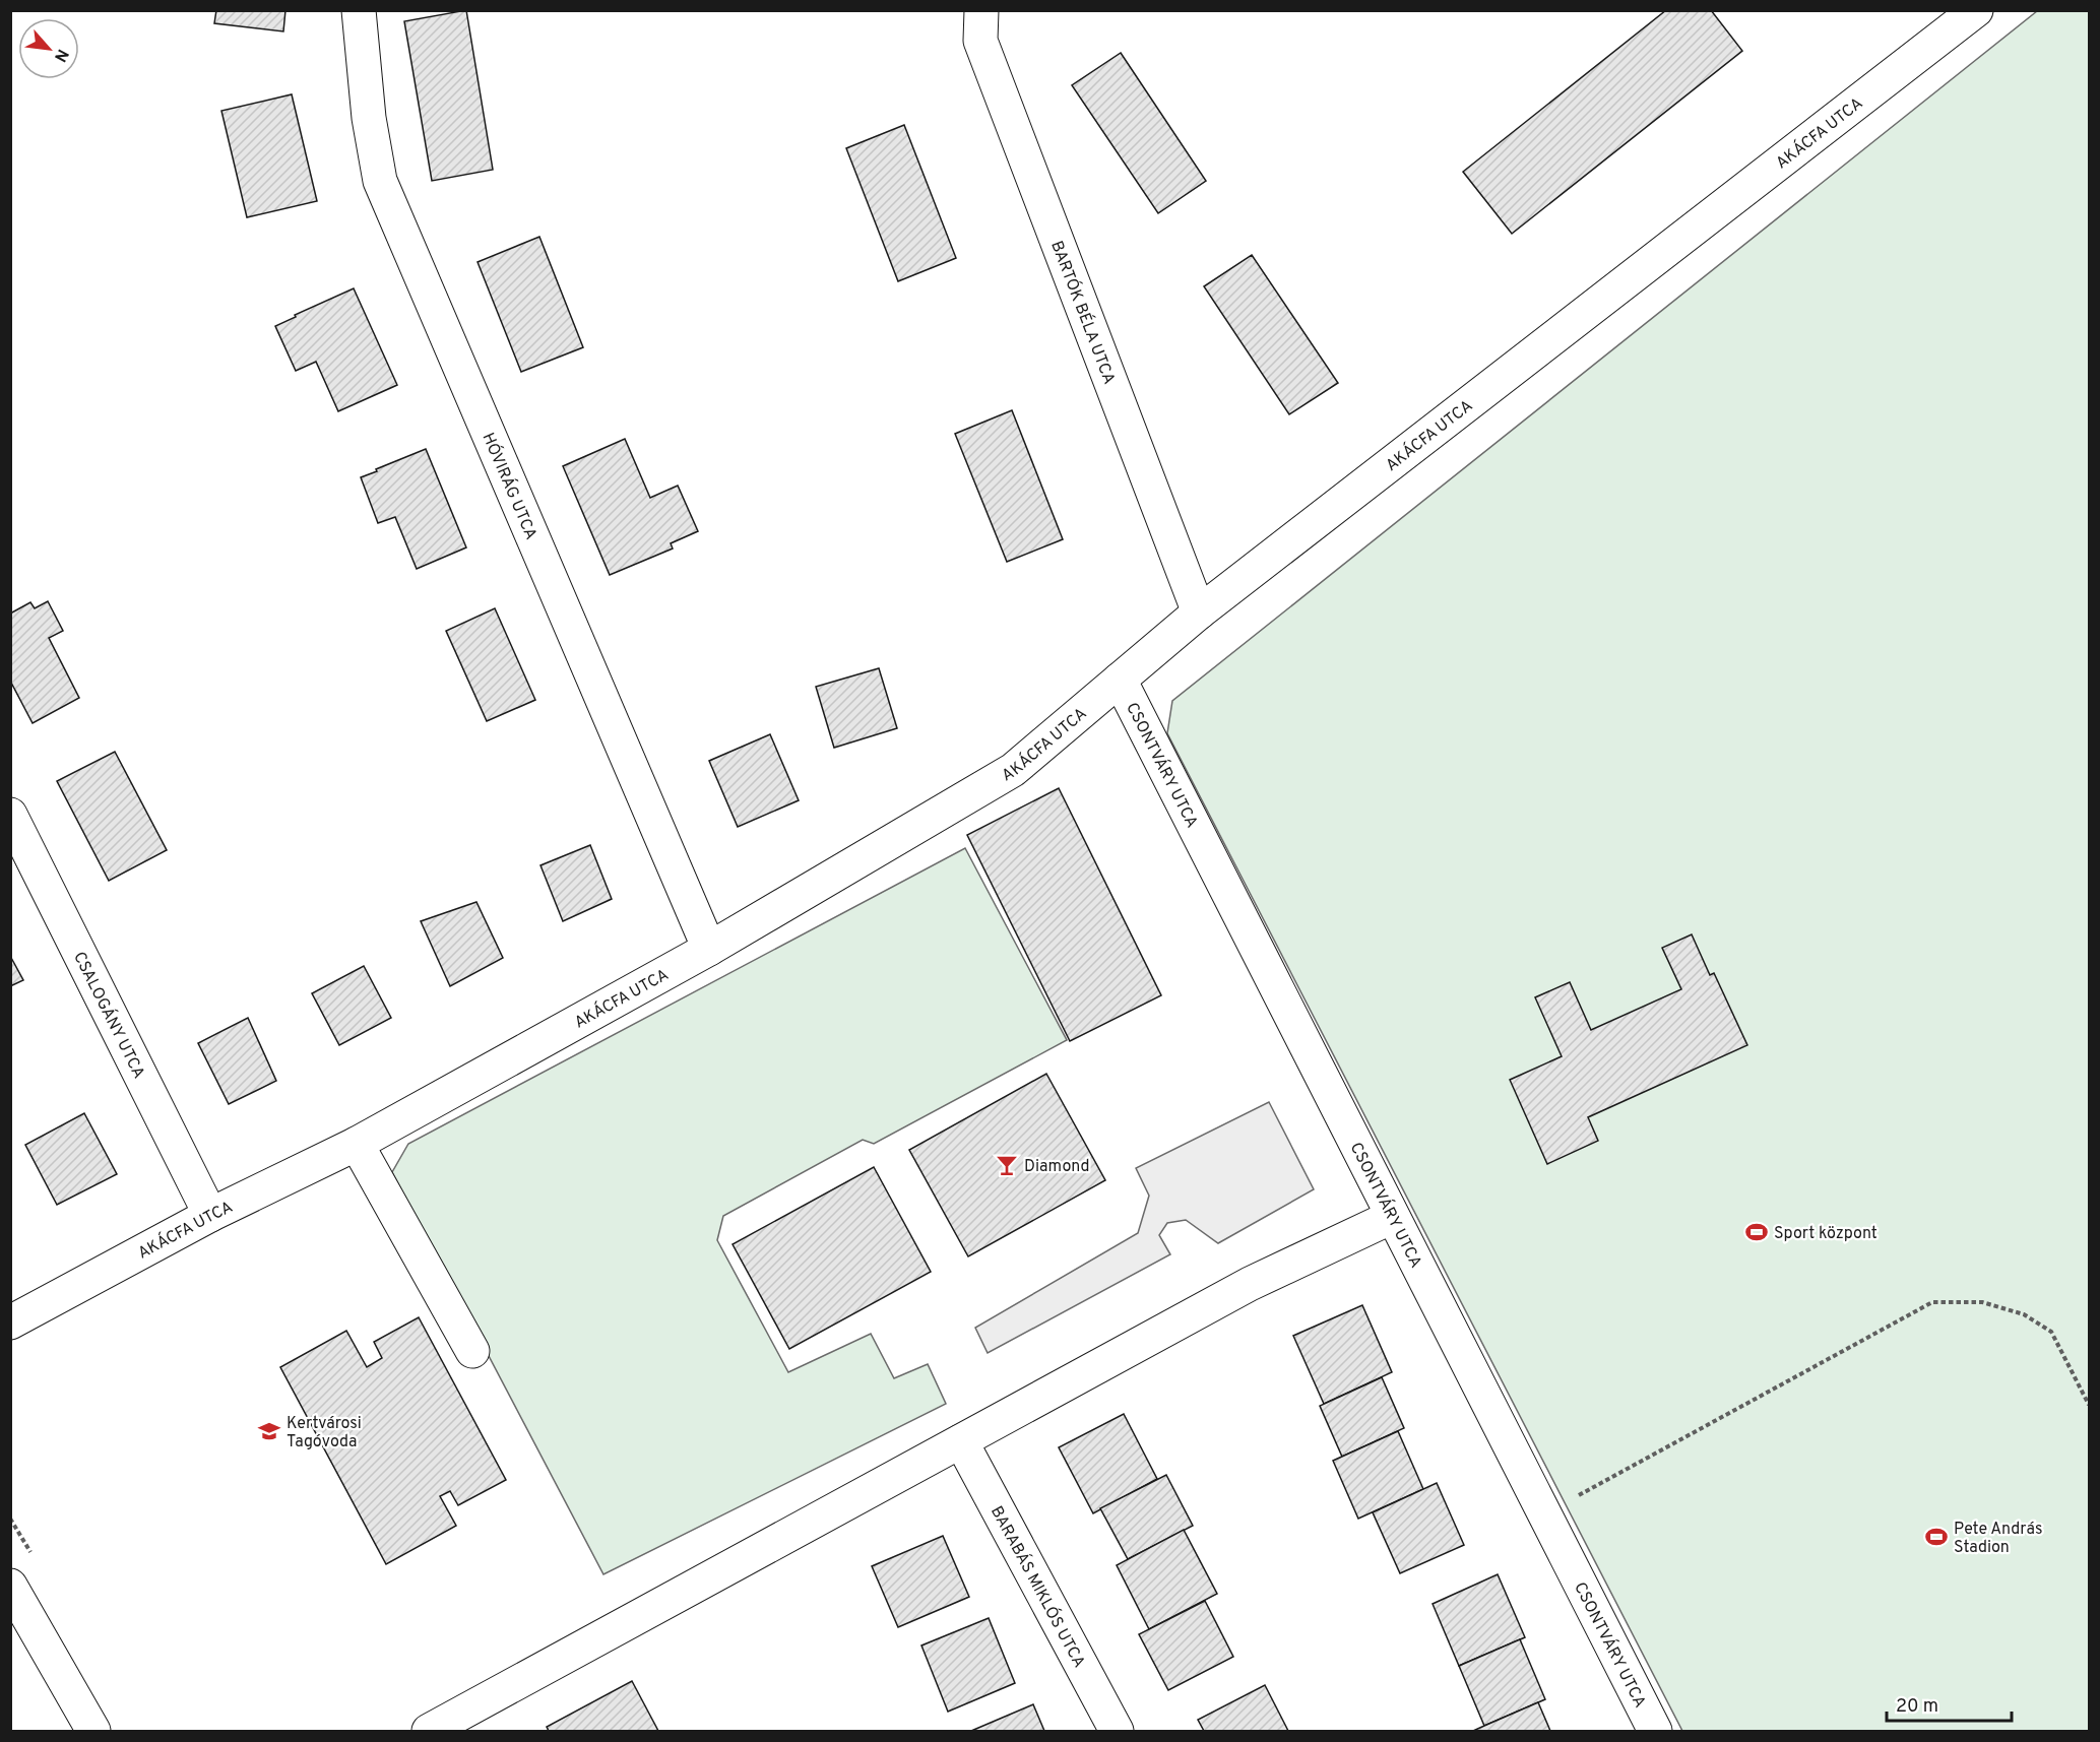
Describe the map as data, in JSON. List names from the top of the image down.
{
  "streets": {
    "street": [
      "AKÁCFA UTCA",
      "BARTÓK BÉLA UTCA",
      "HÓVIRÁG UTCA",
      "CSONTVÁRY UTCA",
      "CSALOGÁNY UTCA",
      "BARABÁS MIKLÓS UTCA"
    ]
  },
  "crossings": [
    ["AKÁCFA UTCA", "BARTÓK BÉLA UTCA"],
    ["AKÁCFA UTCA", "HÓVIRÁG UTCA"],
    ["AKÁCFA UTCA", "CSONTVÁRY UTCA"],
    ["AKÁCFA UTCA", "CSALOGÁNY UTCA"]
  ],
  "places": {
    "bar": ["Diamond"],
    "sports": ["Sport központ", "Pete András Stadion"],
    "school or university": ["Kertvárosi Tagóvoda"]
  },
  "scale_bar": "20 m",
  "north": "bottom right"
}
